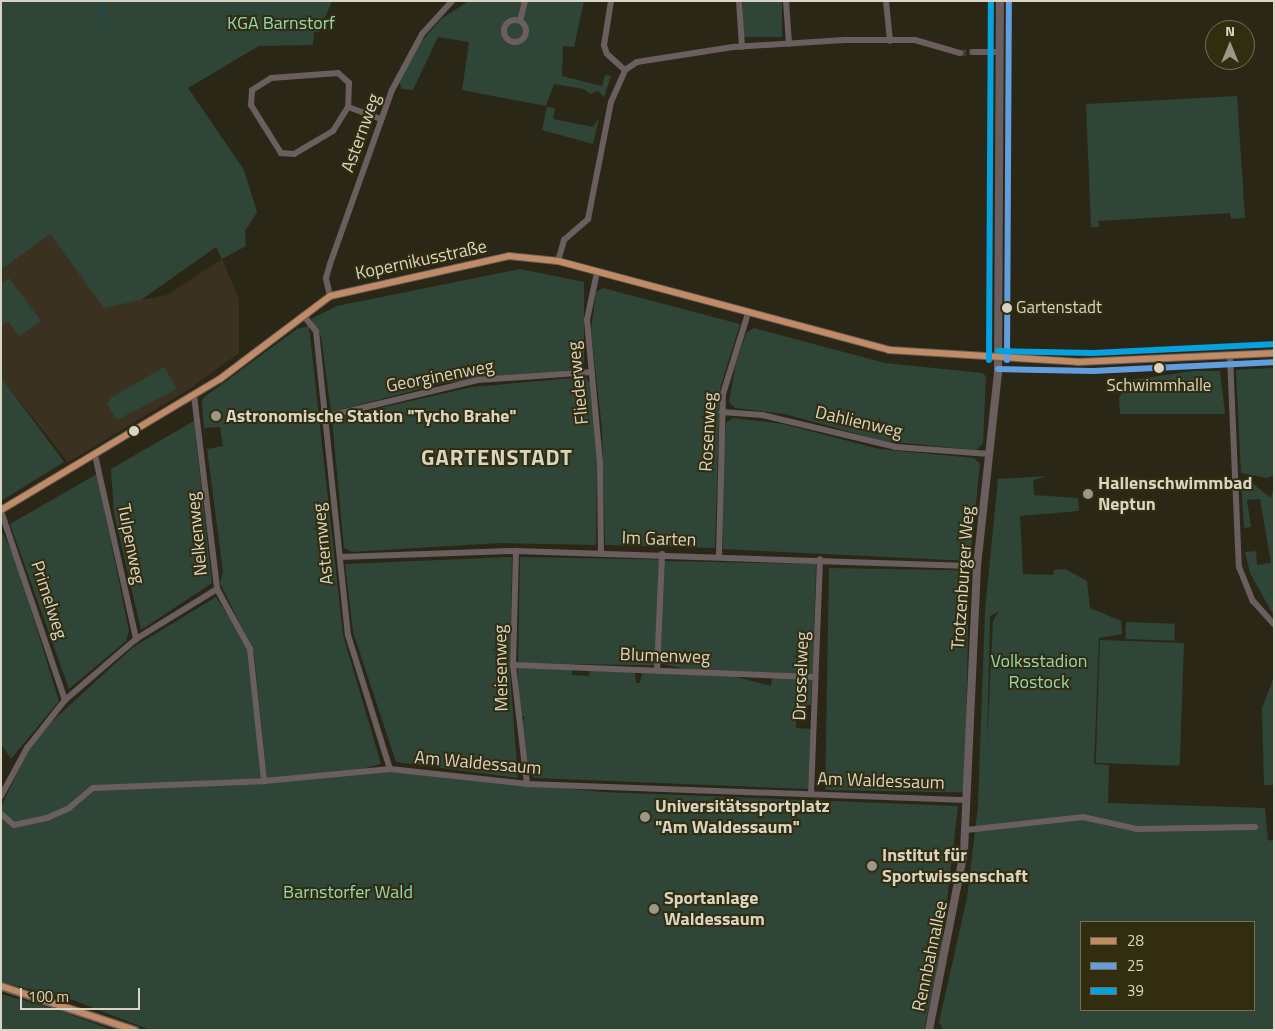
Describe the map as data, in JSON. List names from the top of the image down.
{
  "streets": {
    "street": [
      "Asternweg",
      "Kopernikusstraße",
      "Georginenweg",
      "Fliederweg",
      "Dahlienweg",
      "Rosenweg",
      "Nelkenweg",
      "Im Garten",
      "Tulpenweg",
      "Trotzenburger Weg",
      "Primelweg",
      "Blumenweg",
      "Meisenweg",
      "Drosselweg",
      "Am Waldessaum",
      "Rennbahnallee"
    ]
  },
  "crossings": [
    ["Asternweg", "Kopernikusstraße"],
    ["Asternweg", "Georginenweg"],
    ["Asternweg", "Im Garten"],
    ["Asternweg", "Am Waldessaum"],
    ["Kopernikusstraße", "Fliederweg"],
    ["Kopernikusstraße", "Rosenweg"],
    ["Kopernikusstraße", "Nelkenweg"],
    ["Kopernikusstraße", "Tulpenweg"],
    ["Kopernikusstraße", "Trotzenburger Weg"],
    ["Kopernikusstraße", "Primelweg"],
    ["Georginenweg", "Fliederweg"],
    ["Fliederweg", "Im Garten"],
    ["Dahlienweg", "Rosenweg"],
    ["Dahlienweg", "Trotzenburger Weg"],
    ["Rosenweg", "Im Garten"],
    ["Nelkenweg", "Am Waldessaum"],
    ["Im Garten", "Trotzenburger Weg"],
    ["Im Garten", "Meisenweg"],
    ["Im Garten", "Drosselweg"],
    ["Trotzenburger Weg", "Am Waldessaum"],
    ["Trotzenburger Weg", "Rennbahnallee"],
    ["Blumenweg", "Meisenweg"],
    ["Blumenweg", "Drosselweg"],
    ["Meisenweg", "Am Waldessaum"],
    ["Drosselweg", "Am Waldessaum"],
    ["Am Waldessaum", "Rennbahnallee"]
  ],
  "districts": ["GARTENSTADT"],
  "parks": ["KGA Barnstorf", "Volksstadion Rostock", "Barnstorfer Wald"],
  "places": [
    "Gartenstadt",
    "Schwimmhalle",
    "Astronomische Station \"Tycho Brahe\"",
    "Hallenschwimmbad Neptun",
    "Universitätssportplatz \"Am Waldessaum\"",
    "Institut für Sportwissenschaft",
    "Sportanlage Waldessaum"
  ],
  "lines": ["transit line 25", "transit line 39", "transit line 28"],
  "legend": ["28", "25", "39"],
  "scale_bar": "100 m",
  "north": "top"
}
